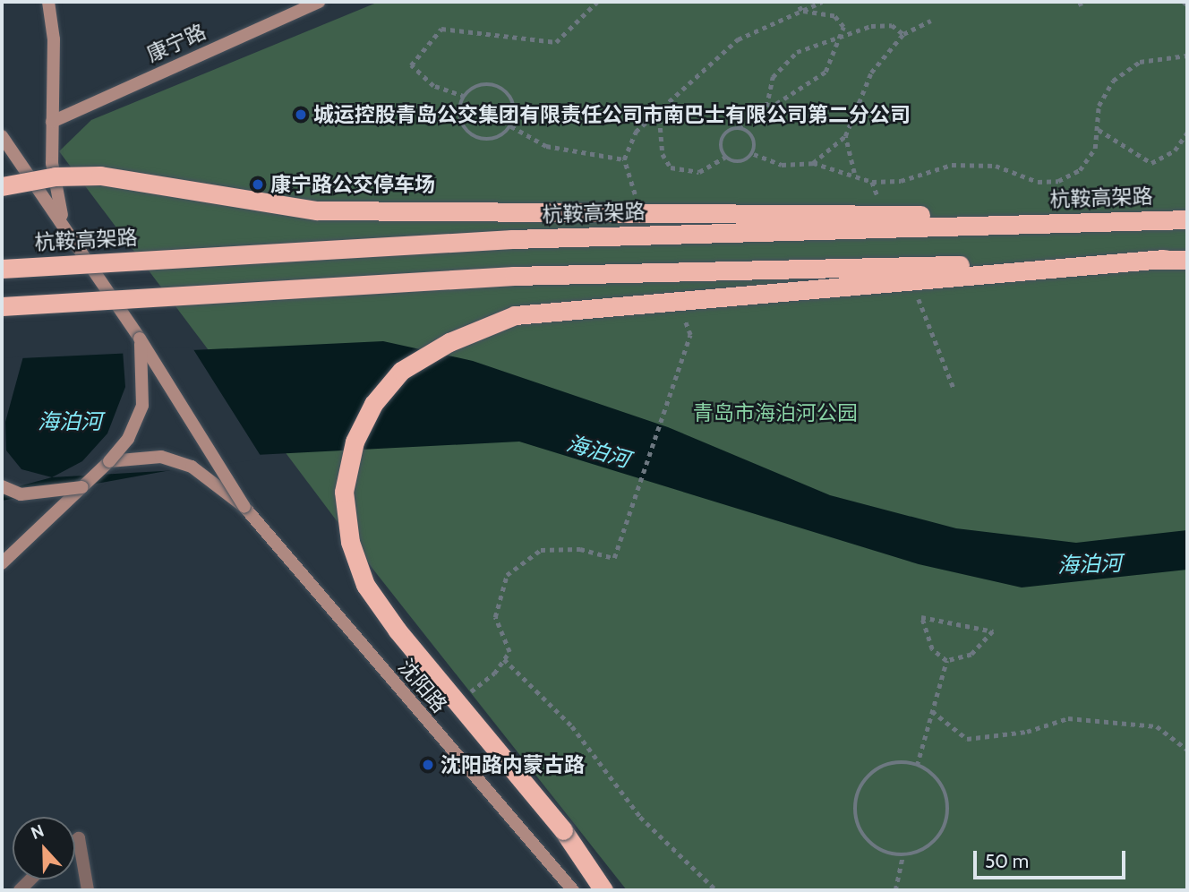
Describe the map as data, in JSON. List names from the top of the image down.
{
  "streets": {
    "highway": ["杭鞍高架路"],
    "main road": ["康宁路", "沈阳路"]
  },
  "water": ["海泊河"],
  "parks": ["青岛市海泊河公园"],
  "places": ["城运控股青岛公交集团有限责任公司市南巴士有限公司第二分公司", "康宁路公交停车场", "沈阳路内蒙古路"],
  "scale_bar": "50 m",
  "north": "top"
}
